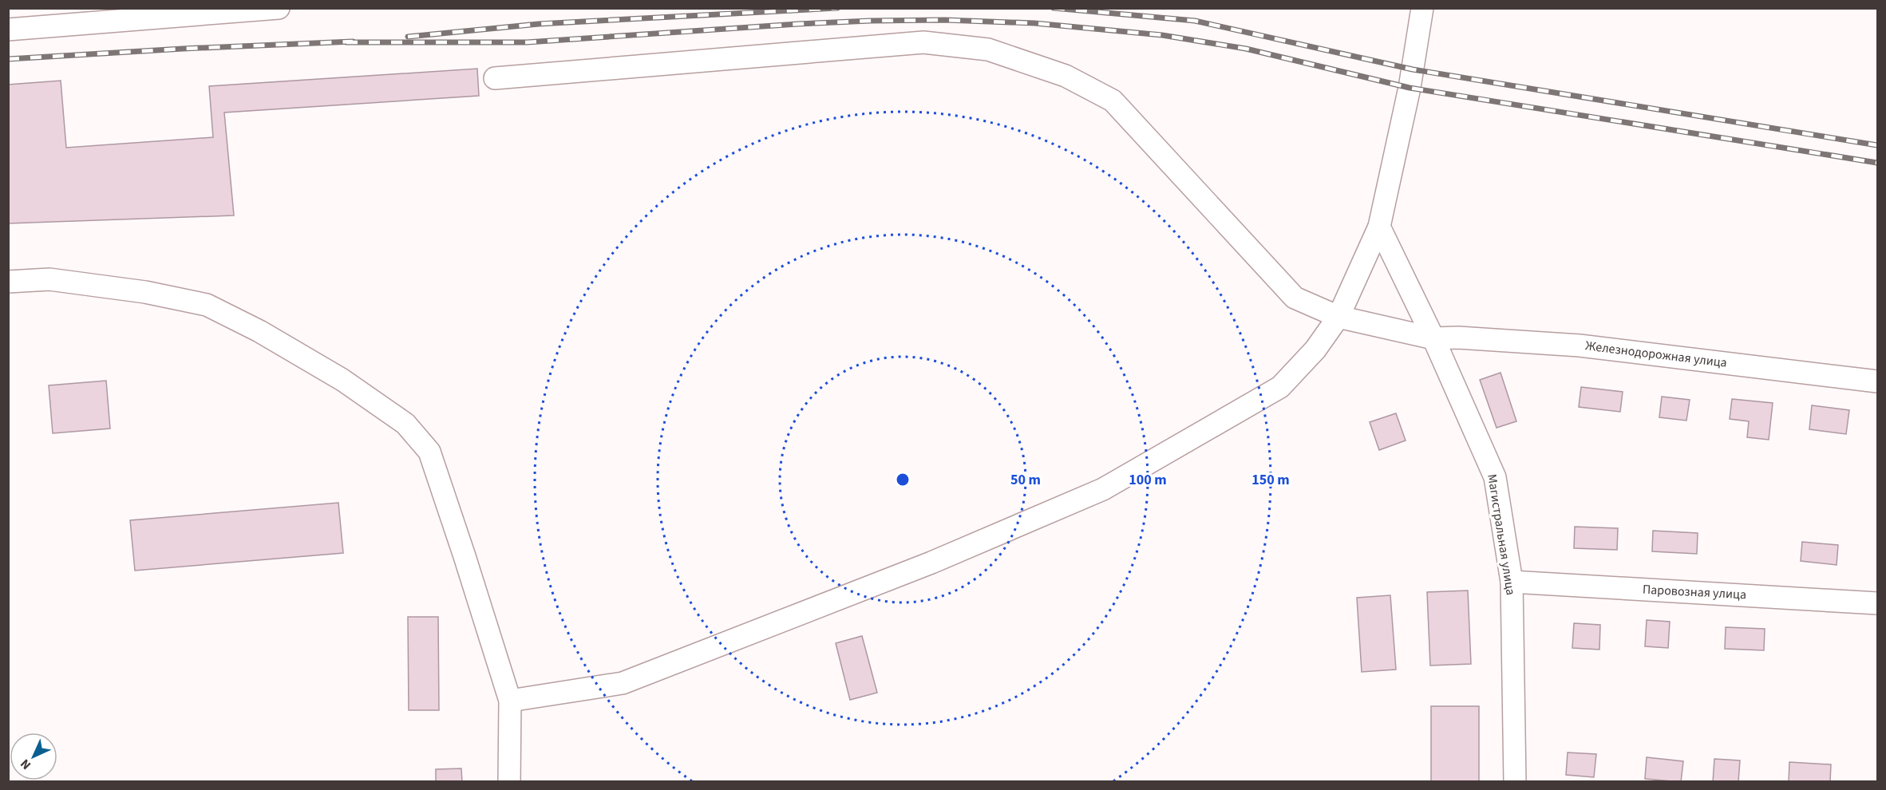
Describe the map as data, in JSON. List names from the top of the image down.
{
  "streets": {
    "street": ["Железнодорожная улица", "Магистральная улица", "Паровозная улица"]
  },
  "crossings": [
    ["Железнодорожная улица", "Магистральная улица"],
    ["Магистральная улица", "Паровозная улица"]
  ],
  "north": "bottom left",
  "rings": ["50 m", "100 m", "150 m"]
}
